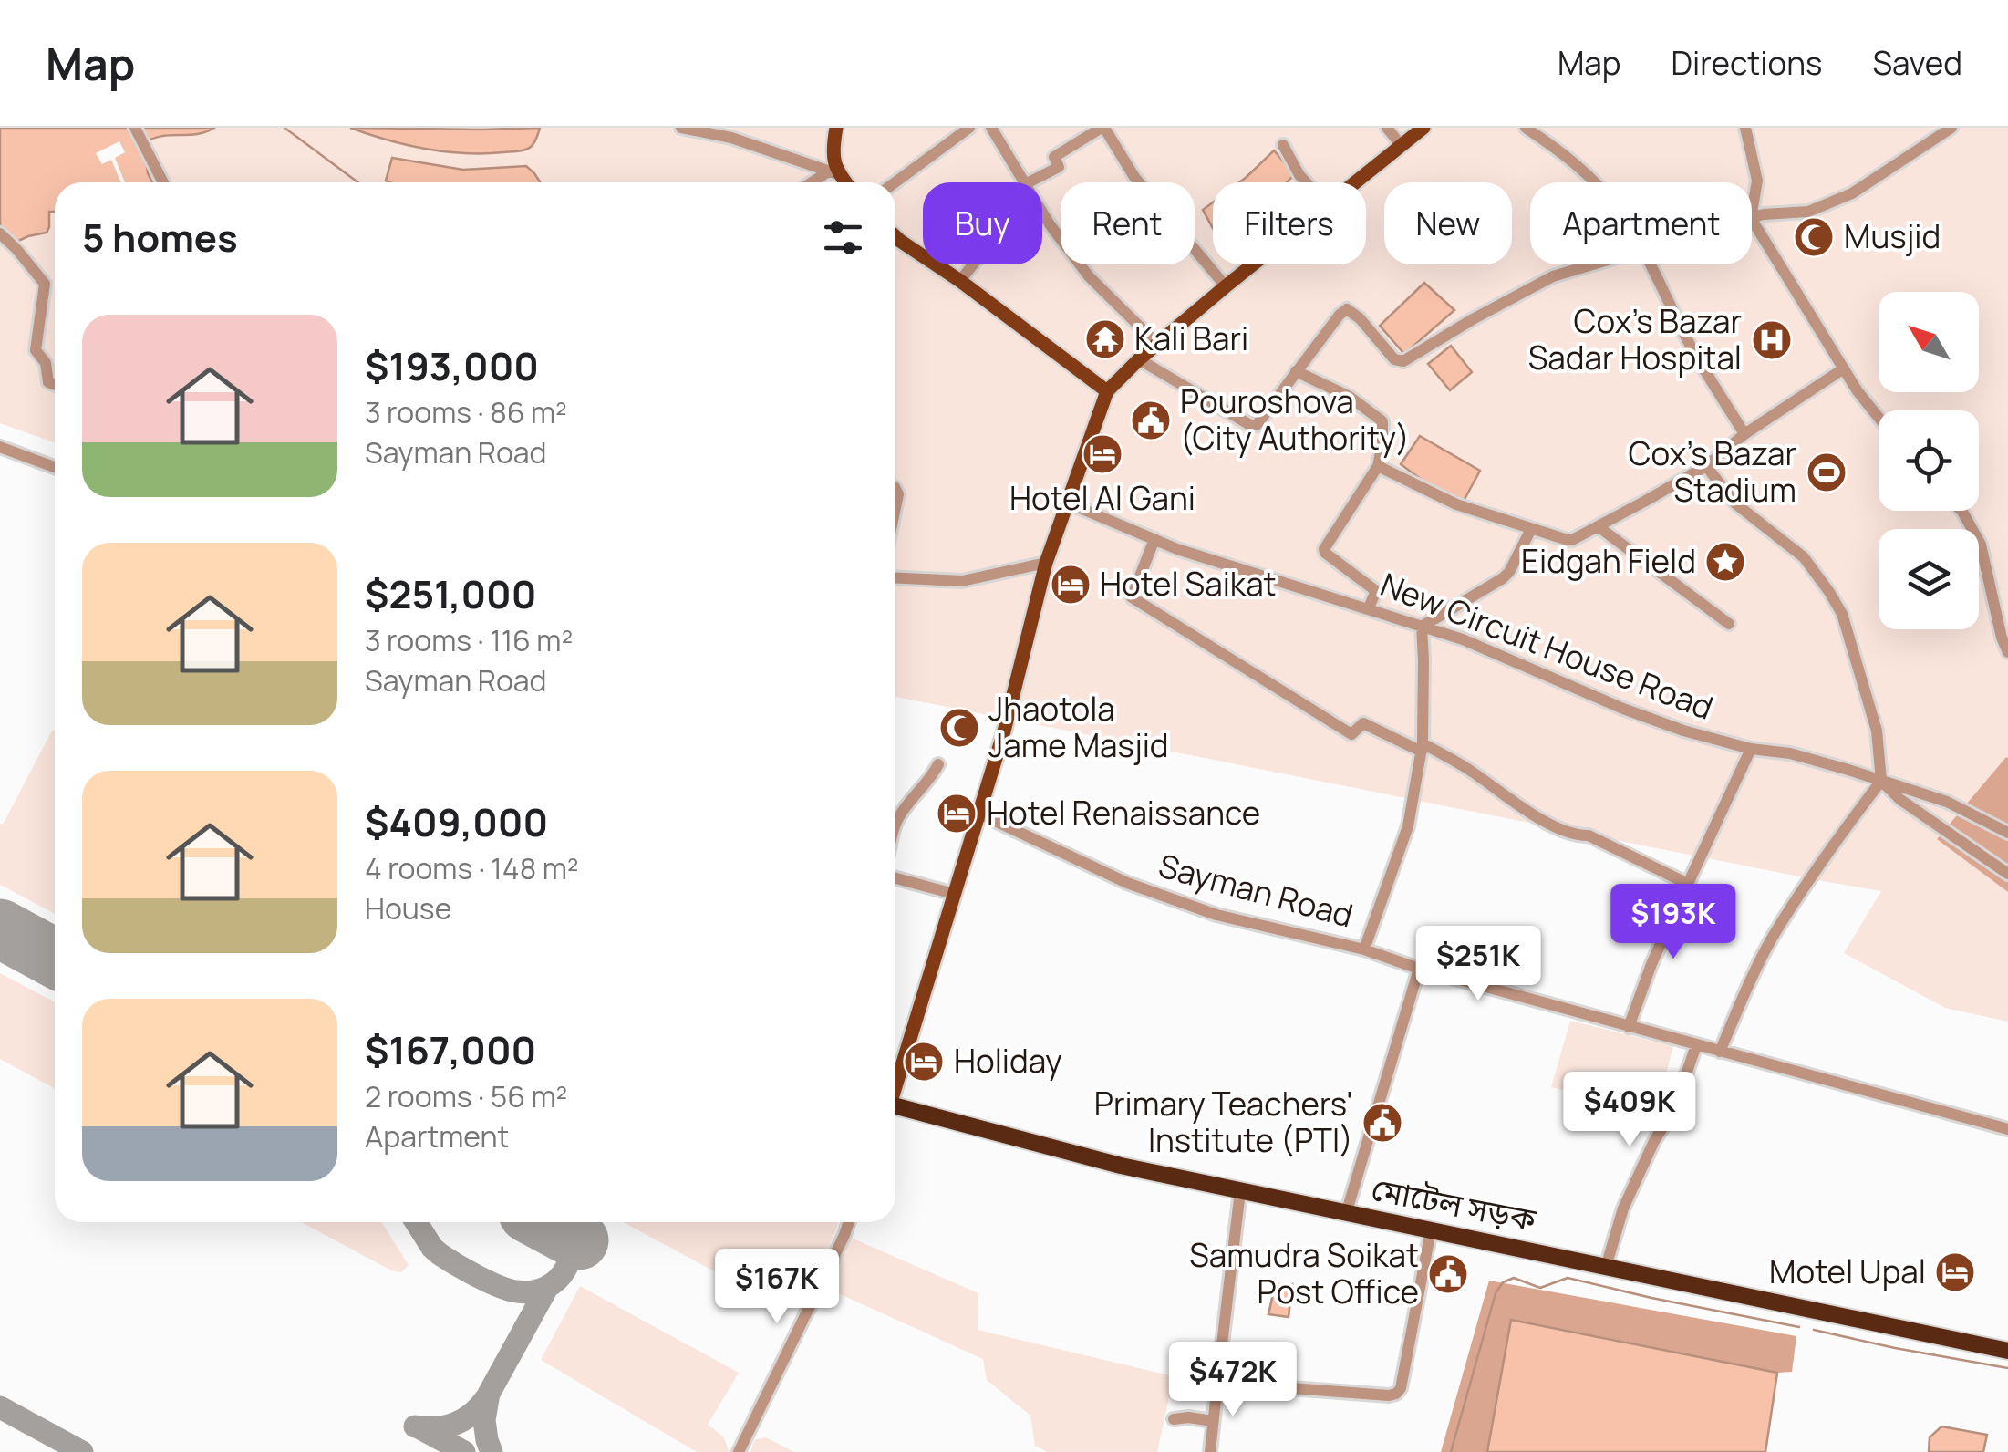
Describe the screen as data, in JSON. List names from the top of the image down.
{
  "streets": {
    "highway": ["মোটেল সড়ক"],
    "street": ["New Circuit House Road", "Sayman Road"]
  },
  "places": {
    "mosque": ["Musjid", "Jhaotola Jame Masjid"],
    "temple": ["Kali Bari"],
    "hospital": ["Cox's Bazar Sadar Hospital"],
    "public building": ["Pouroshova (City Authority)", "Primary Teachers' Institute (PTI)", "Samudra Soikat Post Office"],
    "hotel": [
      "Hotel Al Gani",
      "Hotel Saikat",
      "Hotel Renaissance",
      "Holiday",
      "Motel Upal"
    ],
    "sports": ["Cox's Bazar Stadium"],
    "place": ["Eidgah Field"]
  },
  "north": "top left",
  "page": {
    "header": "Map",
    "nav": ["Map", "Directions", "Saved"],
    "chip": [
      "Buy",
      "Rent",
      "Filters",
      "New",
      "Apartment"
    ],
    "heading": "5 homes",
    "list": [
      {
        "name": "$193,000",
        "note": "3 rooms · 86 m² · Sayman Road"
      },
      {
        "name": "$251,000",
        "note": "3 rooms · 116 m² · Sayman Road"
      },
      {
        "name": "$409,000",
        "note": "4 rooms · 148 m² · House"
      },
      {
        "name": "$167,000",
        "note": "2 rooms · 56 m² · Apartment"
      }
    ],
    "price": [
      "$193K",
      "$251K",
      "$409K",
      "$167K",
      "$472K"
    ]
  }
}
